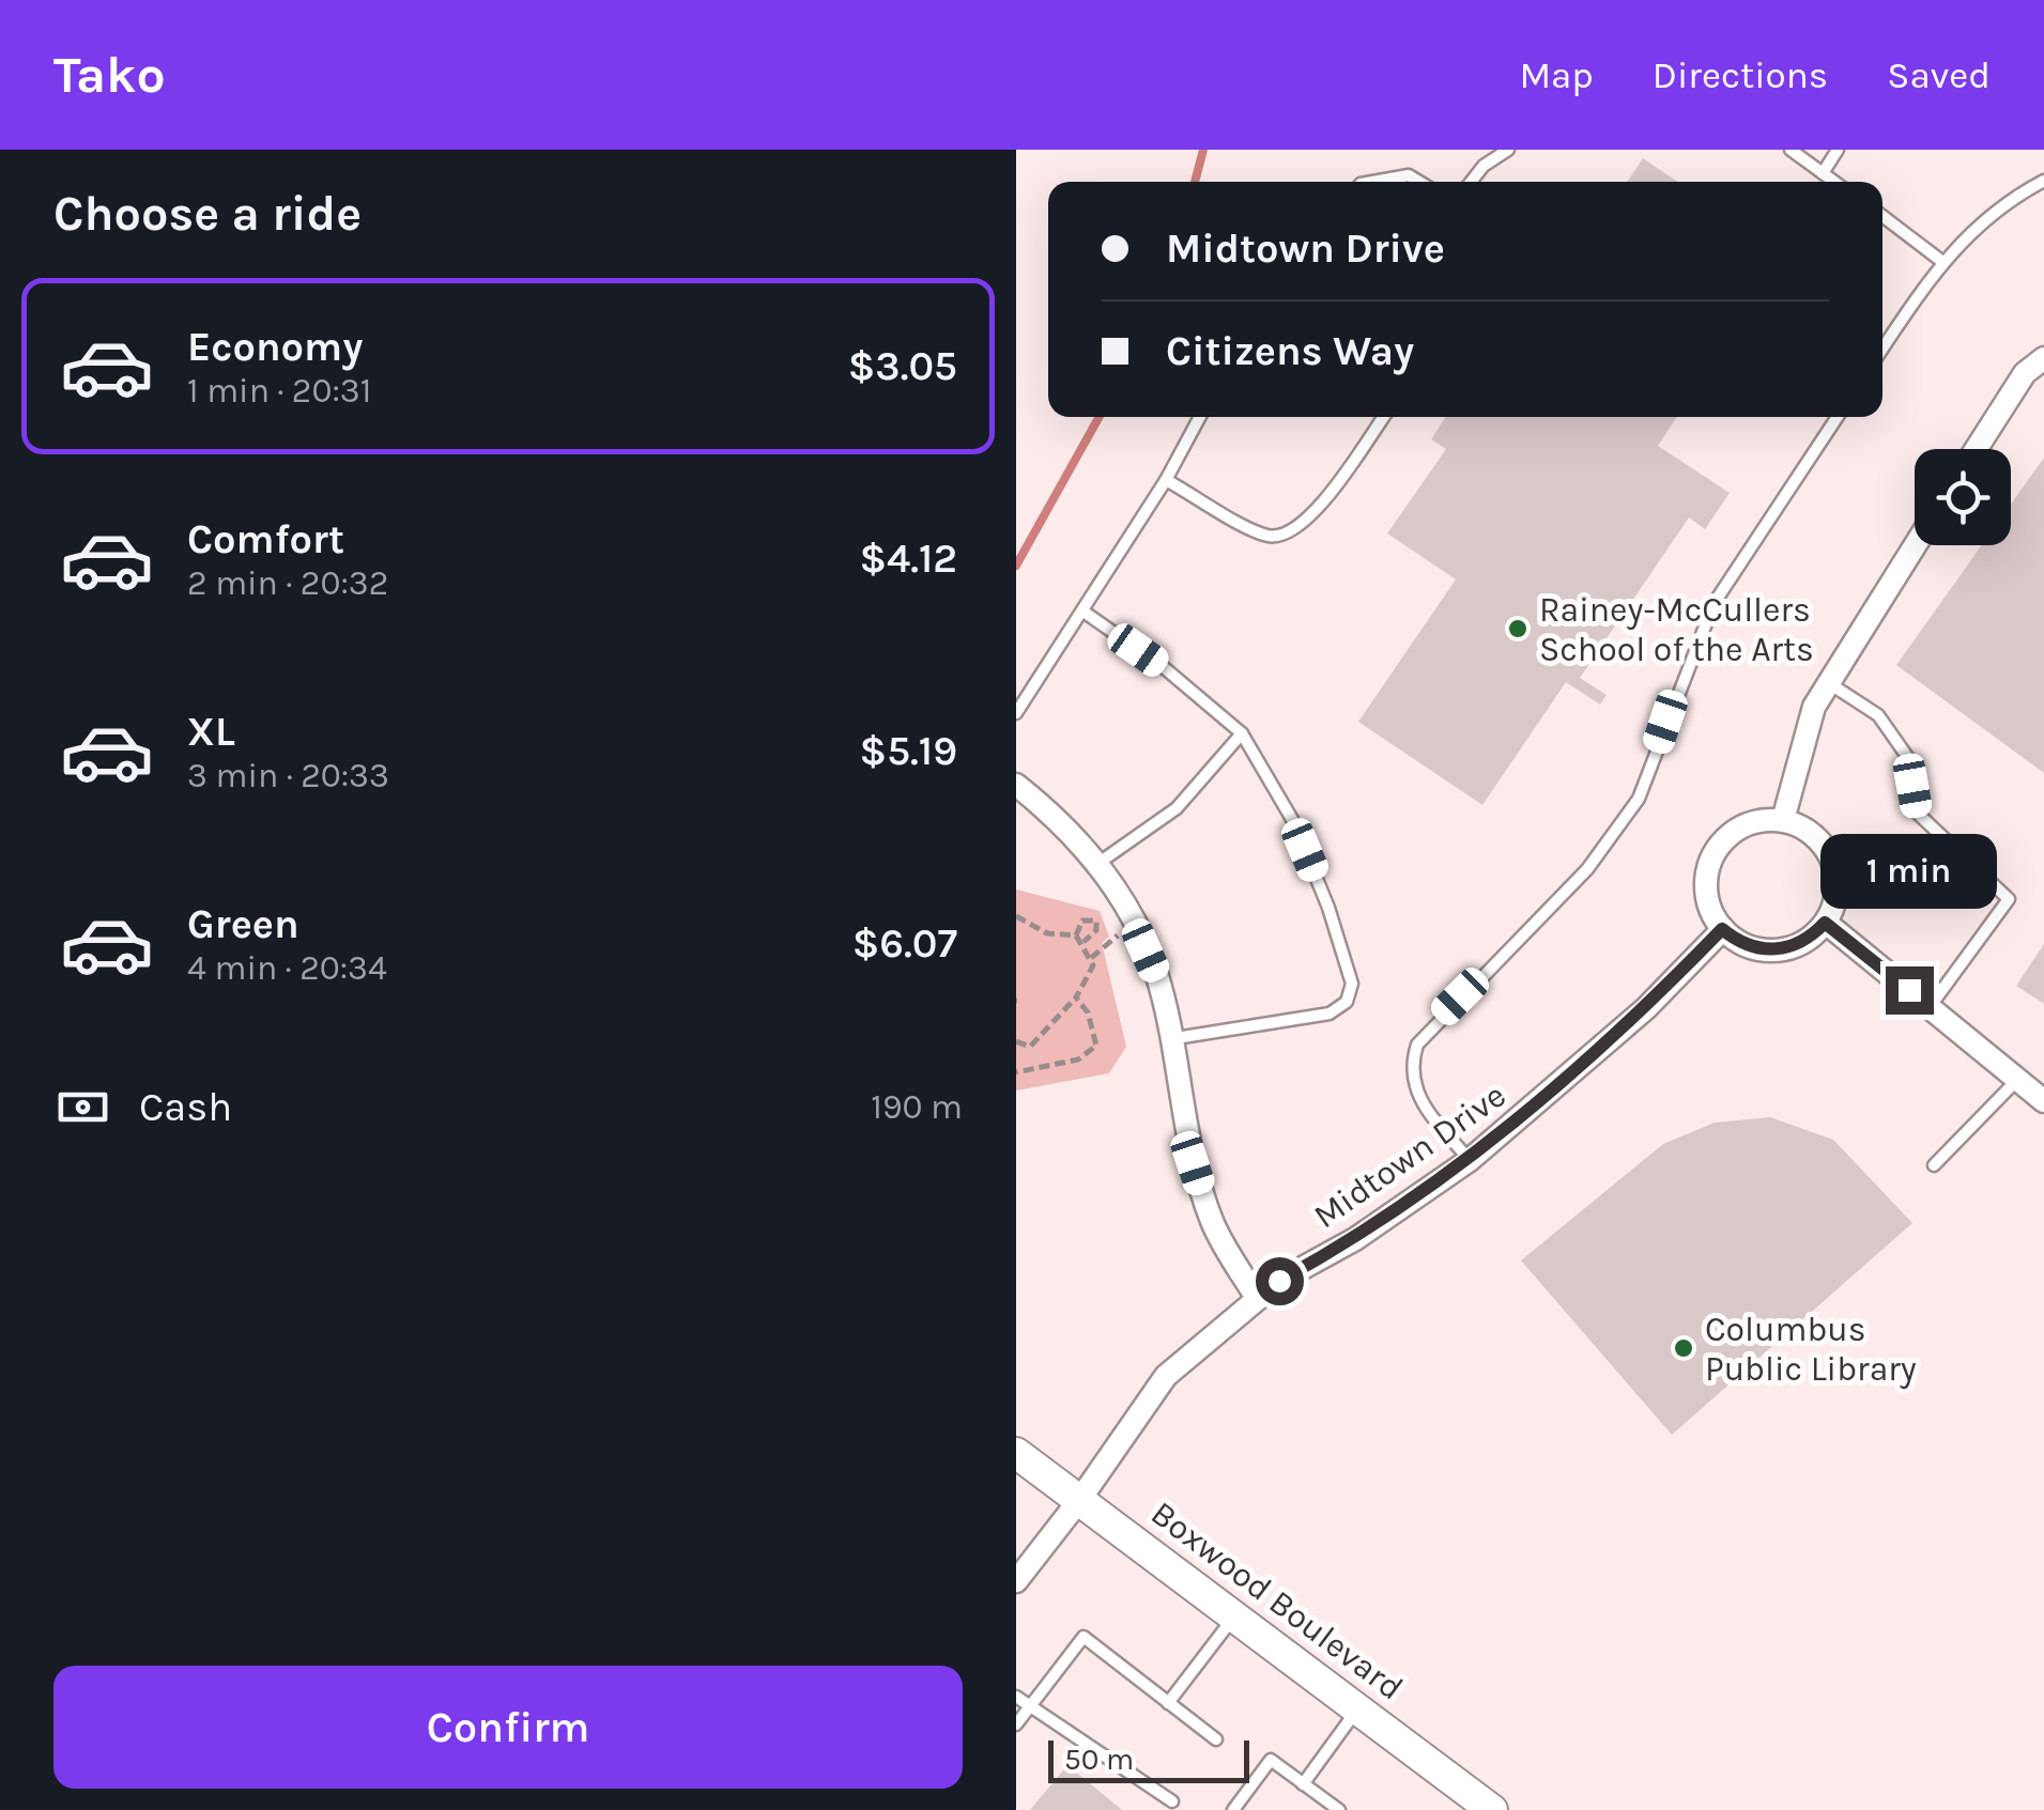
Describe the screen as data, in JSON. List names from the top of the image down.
{
  "streets": {
    "street": ["Midtown Drive", "Boxwood Boulevard"]
  },
  "crossings": [
    ["Midtown Drive", "Boxwood Boulevard"]
  ],
  "places": ["Rainey-McCullers School of the Arts", "Columbus Public Library"],
  "scale_bar": "50 m",
  "page": {
    "header": "Tako",
    "nav": ["Map", "Directions", "Saved"],
    "heading": "Choose a ride",
    "banner": ["Midtown Drive", "Citizens Way"],
    "list": [
      {
        "name": "Economy",
        "note": "1 min · 20:31",
        "value": "$3.05"
      },
      {
        "name": "Comfort",
        "note": "2 min · 20:32",
        "value": "$4.12"
      },
      {
        "name": "XL",
        "note": "3 min · 20:33",
        "value": "$5.19"
      },
      {
        "name": "Green",
        "note": "4 min · 20:34",
        "value": "$6.07"
      }
    ],
    "bubble": "1 min",
    "pay": ["Cash", "190 m"],
    "buttons": "Confirm",
    "scale": "50 m"
  }
}
